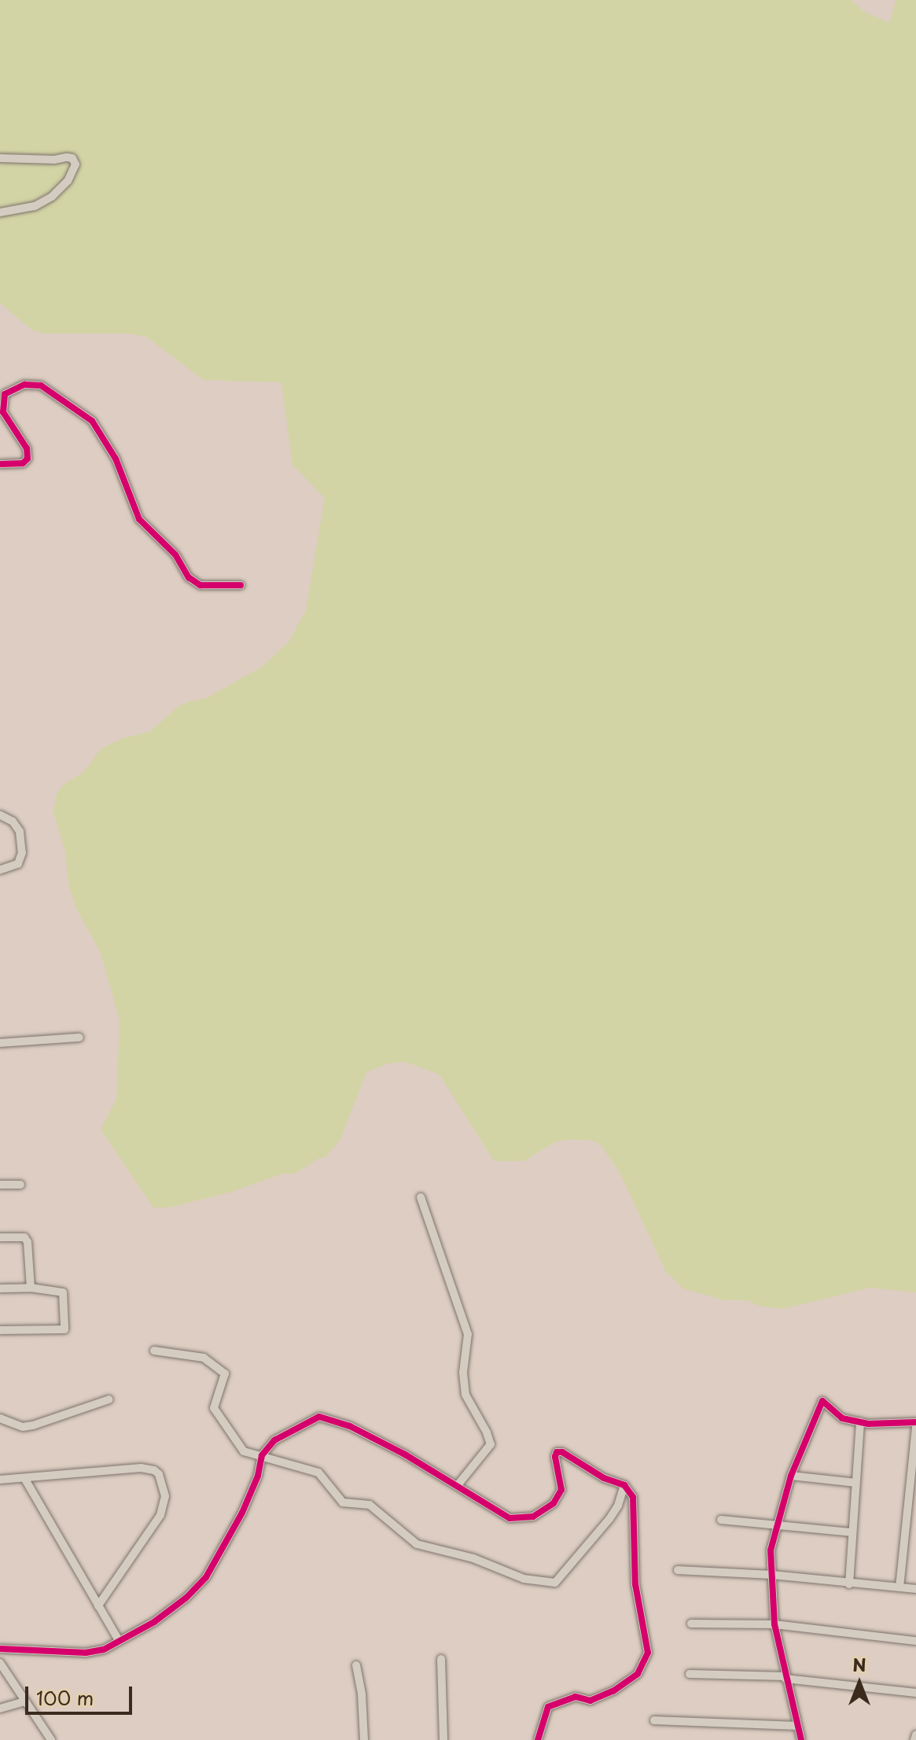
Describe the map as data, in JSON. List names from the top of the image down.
{
  "scale_bar": "100 m",
  "north": "top"
}
